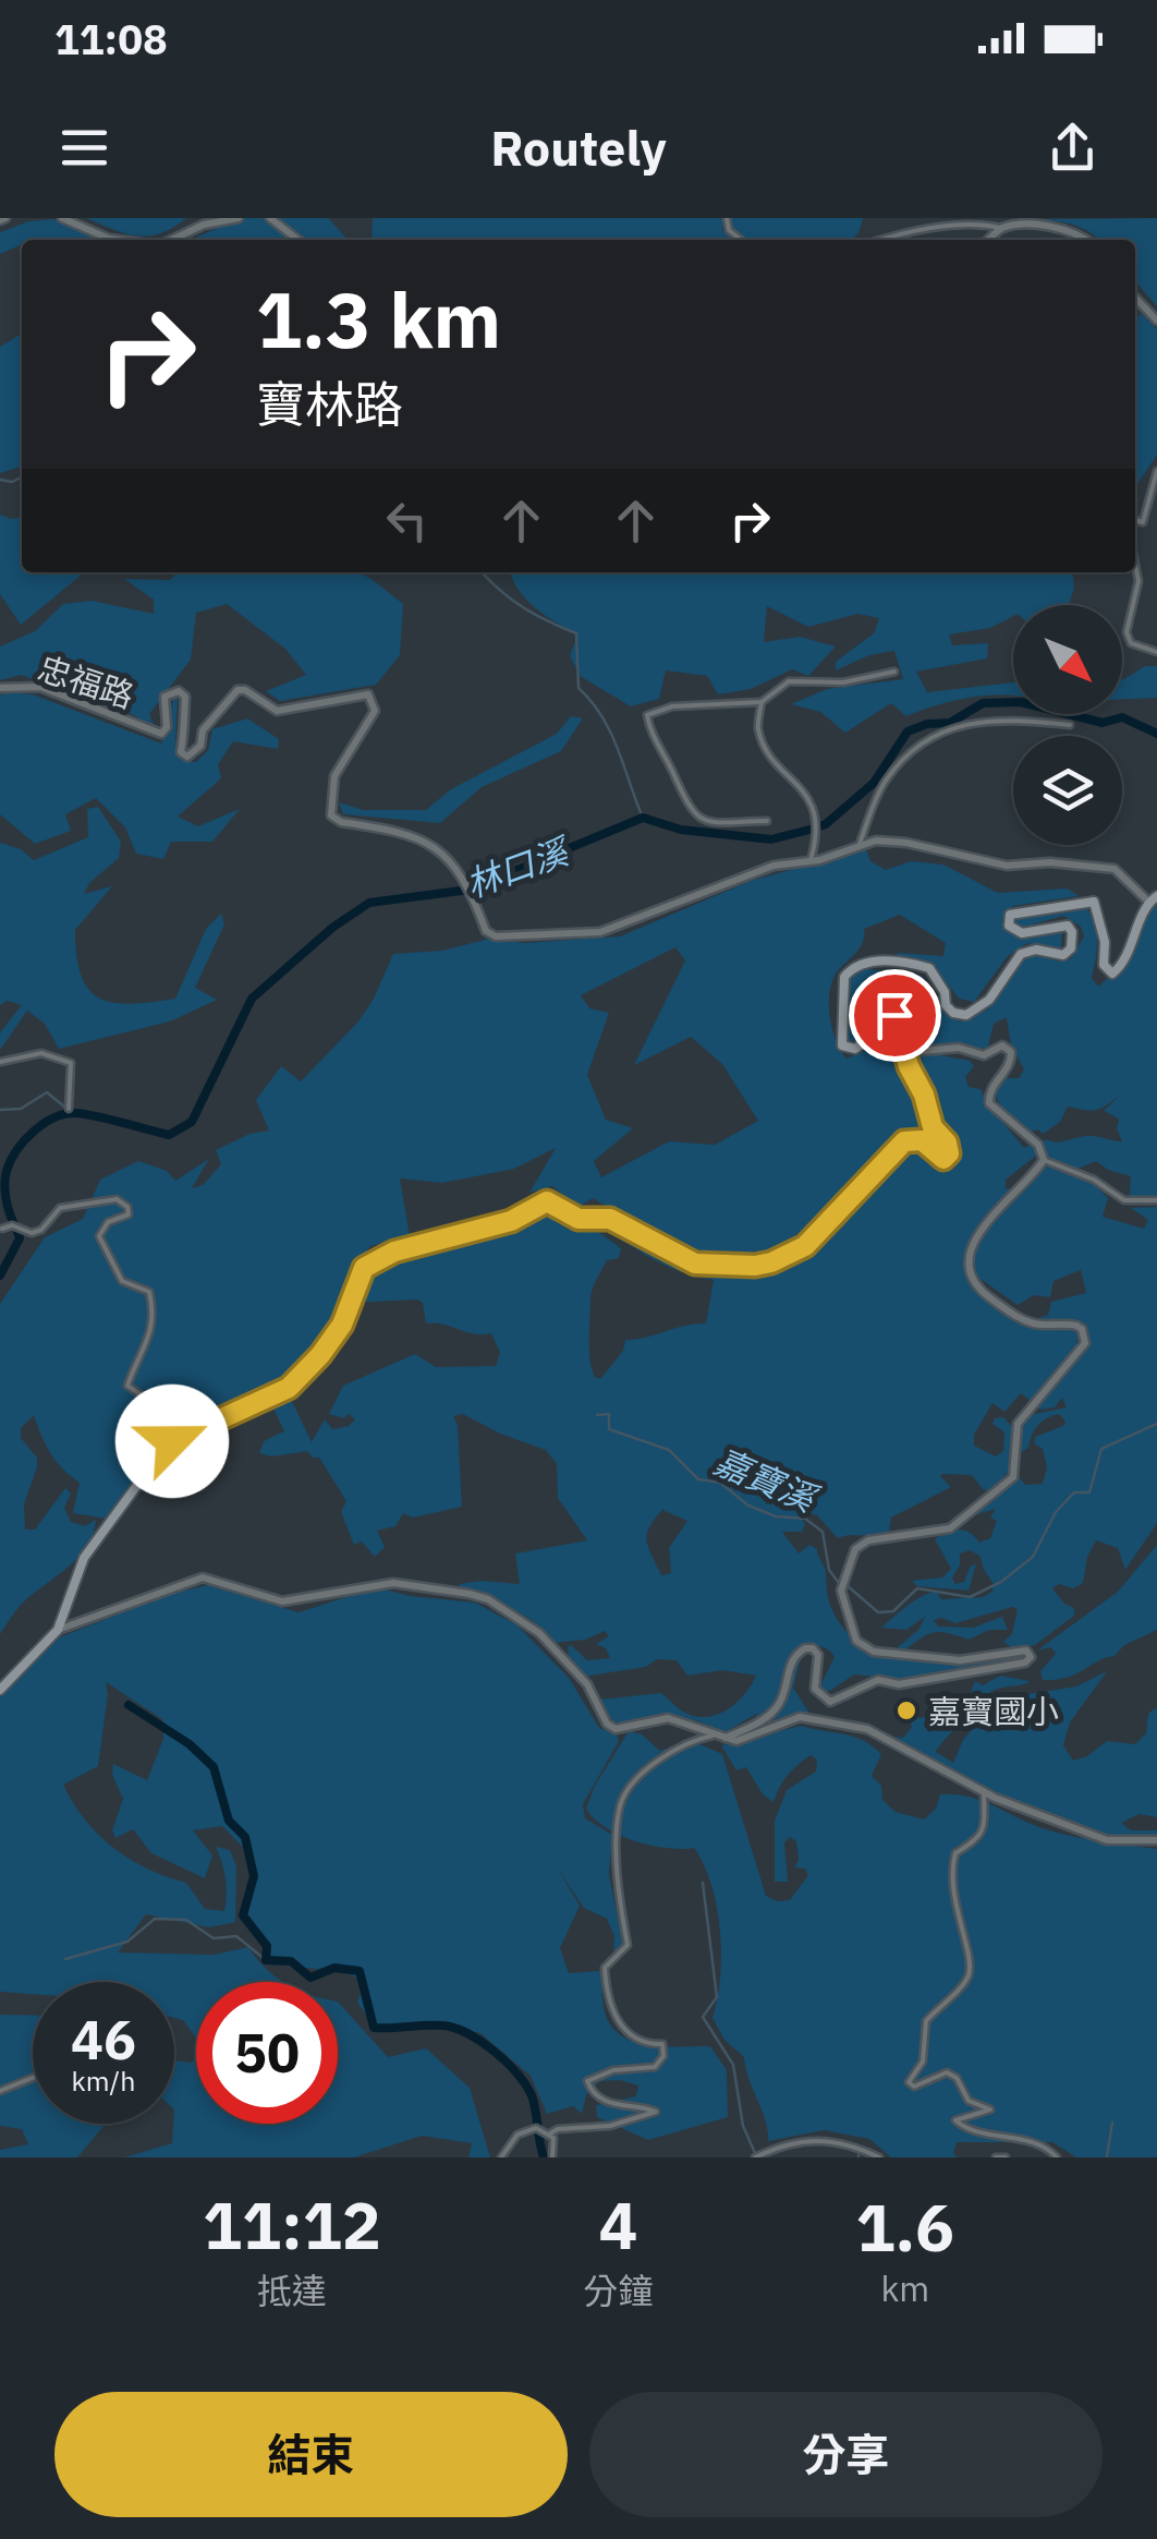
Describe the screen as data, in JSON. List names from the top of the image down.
{
  "streets": {
    "street": ["忠福路"]
  },
  "water": ["林口溪", "嘉寶溪"],
  "places": ["嘉寶國小"],
  "north": "bottom right",
  "page": {
    "status": "11:08",
    "header": "Routely",
    "turn": ["1.3 km", "寶林路"],
    "speed": "46 km/h",
    "limit": "50",
    "eta": [
      "11:12",
      "抵達",
      "4",
      "分鐘",
      "1.6",
      "km"
    ],
    "buttons": ["結束", "分享"]
  }
}
